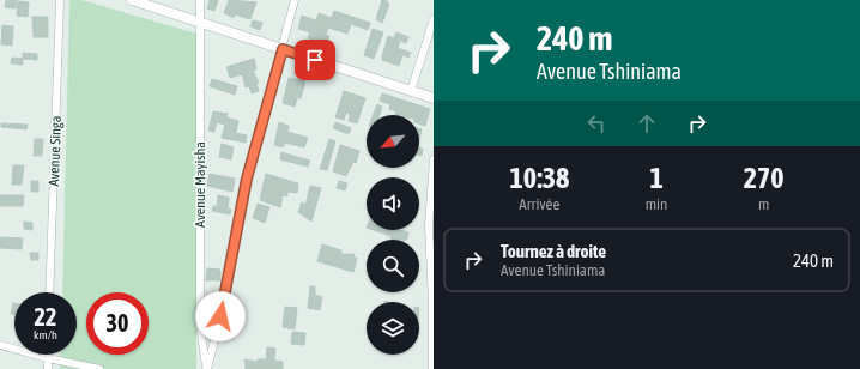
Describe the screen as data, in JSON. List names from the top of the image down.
{
  "streets": {
    "street": ["Avenue Singa", "Avenue Mayisha"]
  },
  "north": "bottom left",
  "page": {
    "turn": ["240 m", "Avenue Tshiniama"],
    "eta": [
      "10:38",
      "Arrivée",
      "1",
      "min",
      "270",
      "m"
    ],
    "list": [
      {
        "name": "Tournez à droite",
        "note": "Avenue Tshiniama",
        "value": "240 m"
      }
    ],
    "speed": "22 km/h",
    "limit": "30"
  }
}
